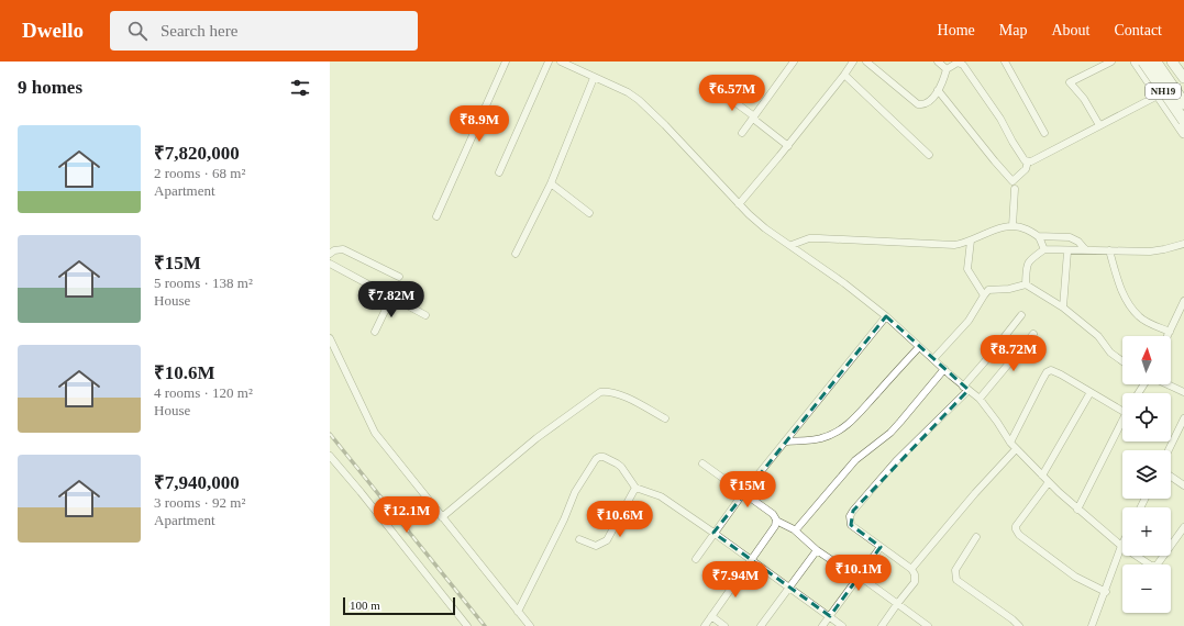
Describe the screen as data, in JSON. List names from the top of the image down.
{
  "streets": {
    "highway": ["NH19"]
  },
  "scale_bar": "100 m",
  "north": "top",
  "page": {
    "header": "Dwello",
    "search": "Search here",
    "nav": [
      "Home",
      "Map",
      "About",
      "Contact"
    ],
    "heading": "9 homes",
    "price": [
      "₹6.57M",
      "₹8.9M",
      "₹7.82M",
      "₹8.72M",
      "₹15M",
      "₹12.1M",
      "₹10.6M",
      "₹10.1M",
      "₹7.94M"
    ],
    "list": [
      {
        "name": "₹7,820,000",
        "note": "2 rooms · 68 m² · Apartment"
      },
      {
        "name": "₹15M",
        "note": "5 rooms · 138 m² · House"
      },
      {
        "name": "₹10.6M",
        "note": "4 rooms · 120 m² · House"
      },
      {
        "name": "₹7,940,000",
        "note": "3 rooms · 92 m² · Apartment"
      }
    ],
    "map_buttons": ["+", "−"],
    "scale": "100 m"
  }
}
